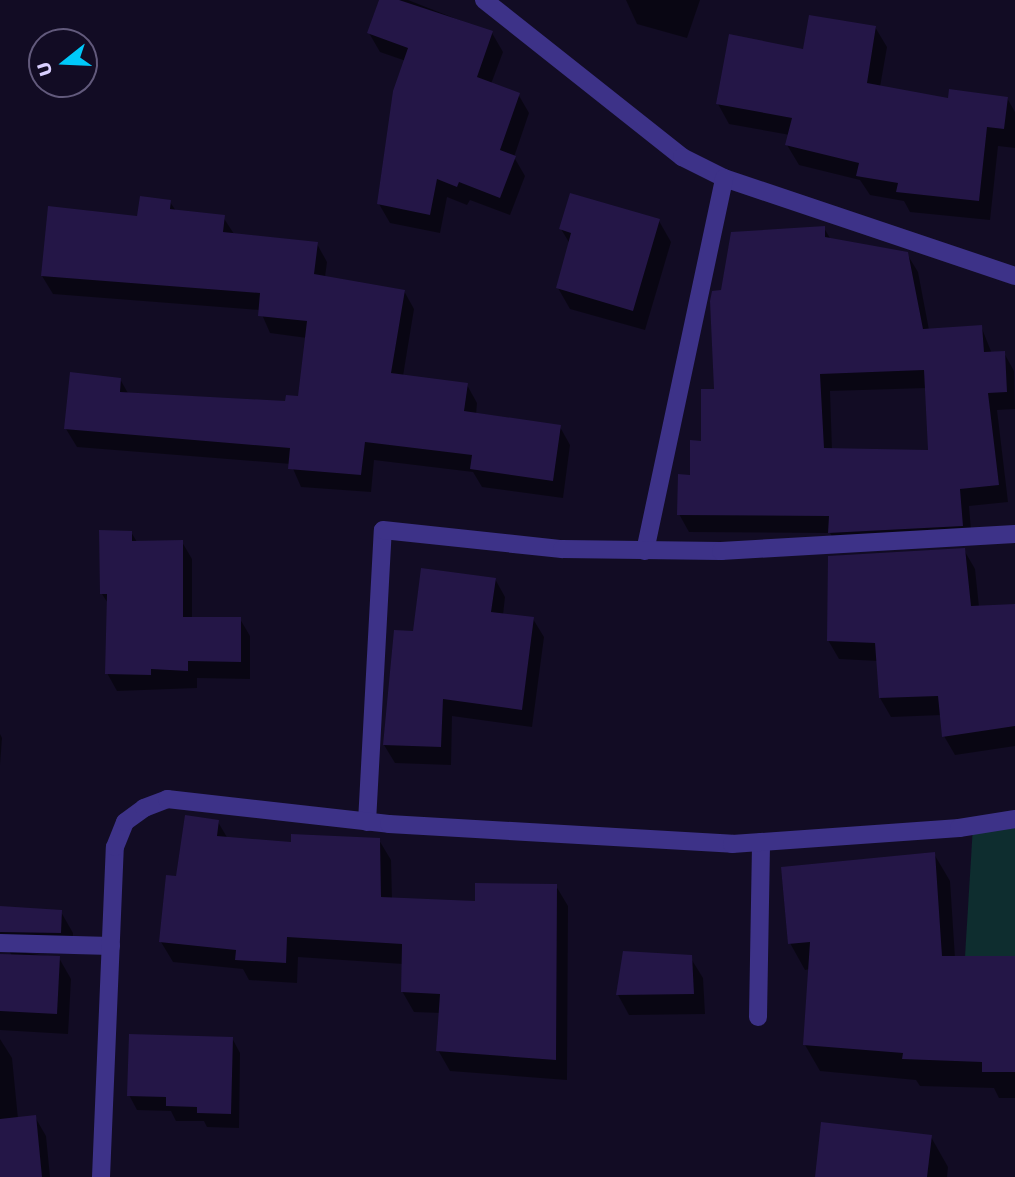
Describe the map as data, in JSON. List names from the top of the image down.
{
  "north": "left"
}
